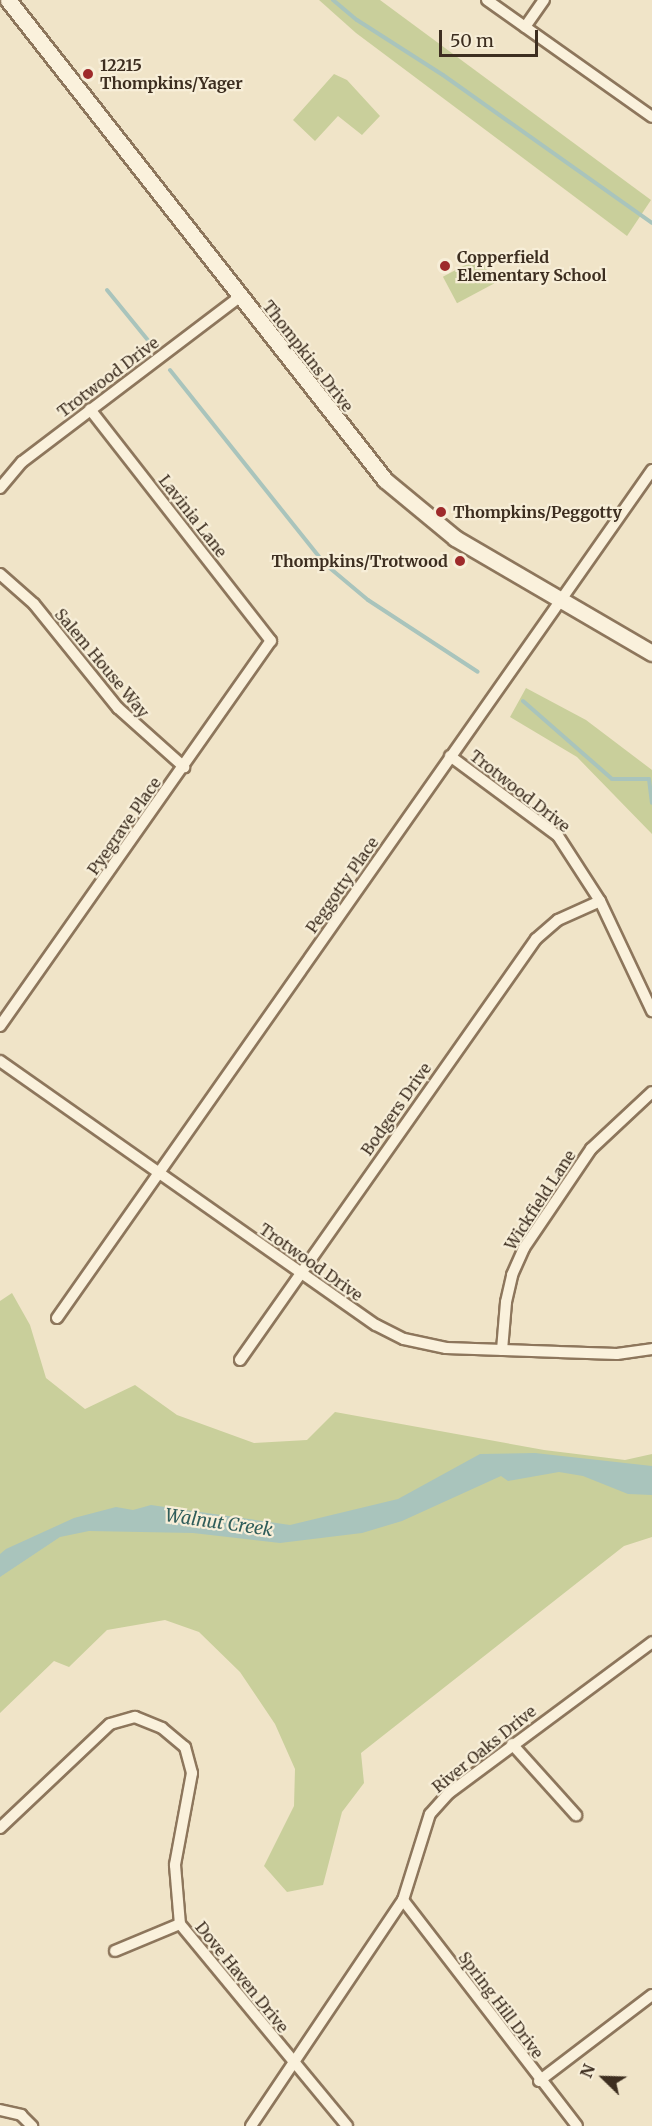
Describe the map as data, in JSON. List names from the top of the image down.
{
  "streets": {
    "street": [
      "Thompkins Drive",
      "Trotwood Drive",
      "Lavinia Lane",
      "Salem House Way",
      "Pyegrave Place",
      "Peggotty Place",
      "Bodgers Drive",
      "Wickfield Lane",
      "River Oaks Drive",
      "Dove Haven Drive",
      "Spring Hill Drive"
    ]
  },
  "crossings": [
    ["Thompkins Drive", "Trotwood Drive"],
    ["Thompkins Drive", "Peggotty Place"],
    ["Trotwood Drive", "Lavinia Lane"],
    ["Trotwood Drive", "Peggotty Place"],
    ["Trotwood Drive", "Bodgers Drive"],
    ["Trotwood Drive", "Wickfield Lane"],
    ["Lavinia Lane", "Pyegrave Place"],
    ["Salem House Way", "Pyegrave Place"],
    ["River Oaks Drive", "Dove Haven Drive"],
    ["River Oaks Drive", "Spring Hill Drive"]
  ],
  "water": ["Walnut Creek"],
  "places": [
    "12215 Thompkins/Yager",
    "Copperfield Elementary School",
    "Thompkins/Peggotty",
    "Thompkins/Trotwood"
  ],
  "scale_bar": "50 m",
  "north": "top left"
}
